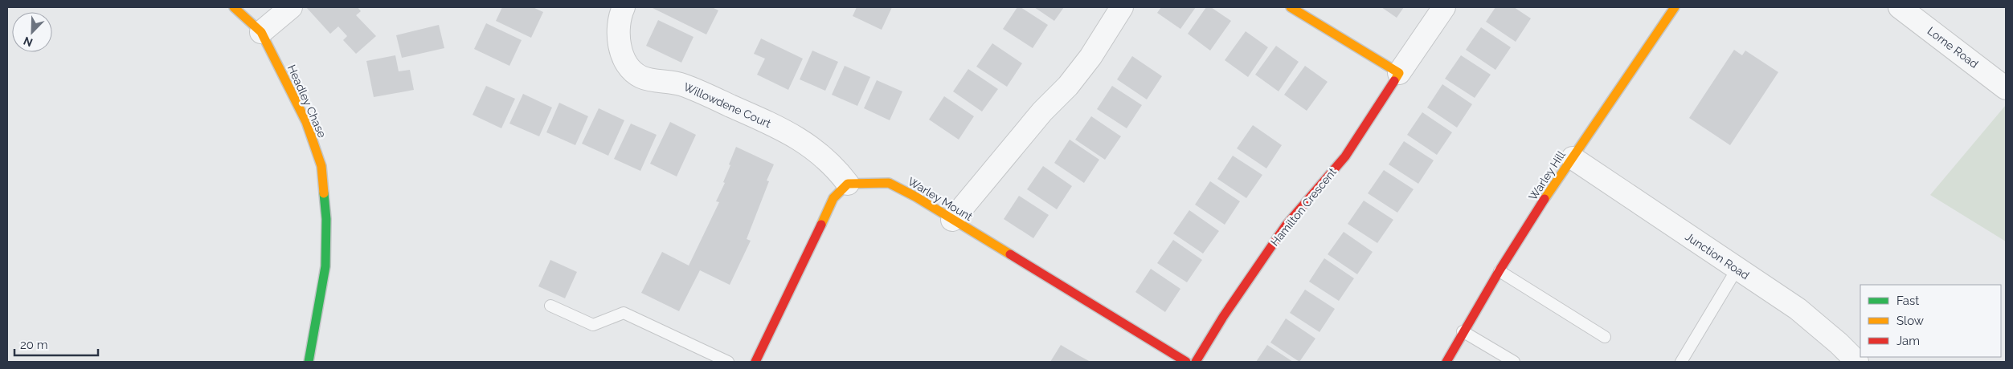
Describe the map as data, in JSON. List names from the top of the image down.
{
  "streets": {
    "street": [
      "Lorne Road",
      "Headley Chase",
      "Willowdene Court",
      "Warley Hill",
      "Warley Mount",
      "Hamilton Crescent",
      "Junction Road"
    ]
  },
  "crossings": [
    ["Willowdene Court", "Warley Mount"],
    ["Warley Hill", "Junction Road"]
  ],
  "legend": ["Fast", "Slow", "Jam"],
  "scale_bar": "20 m",
  "north": "bottom left"
}
